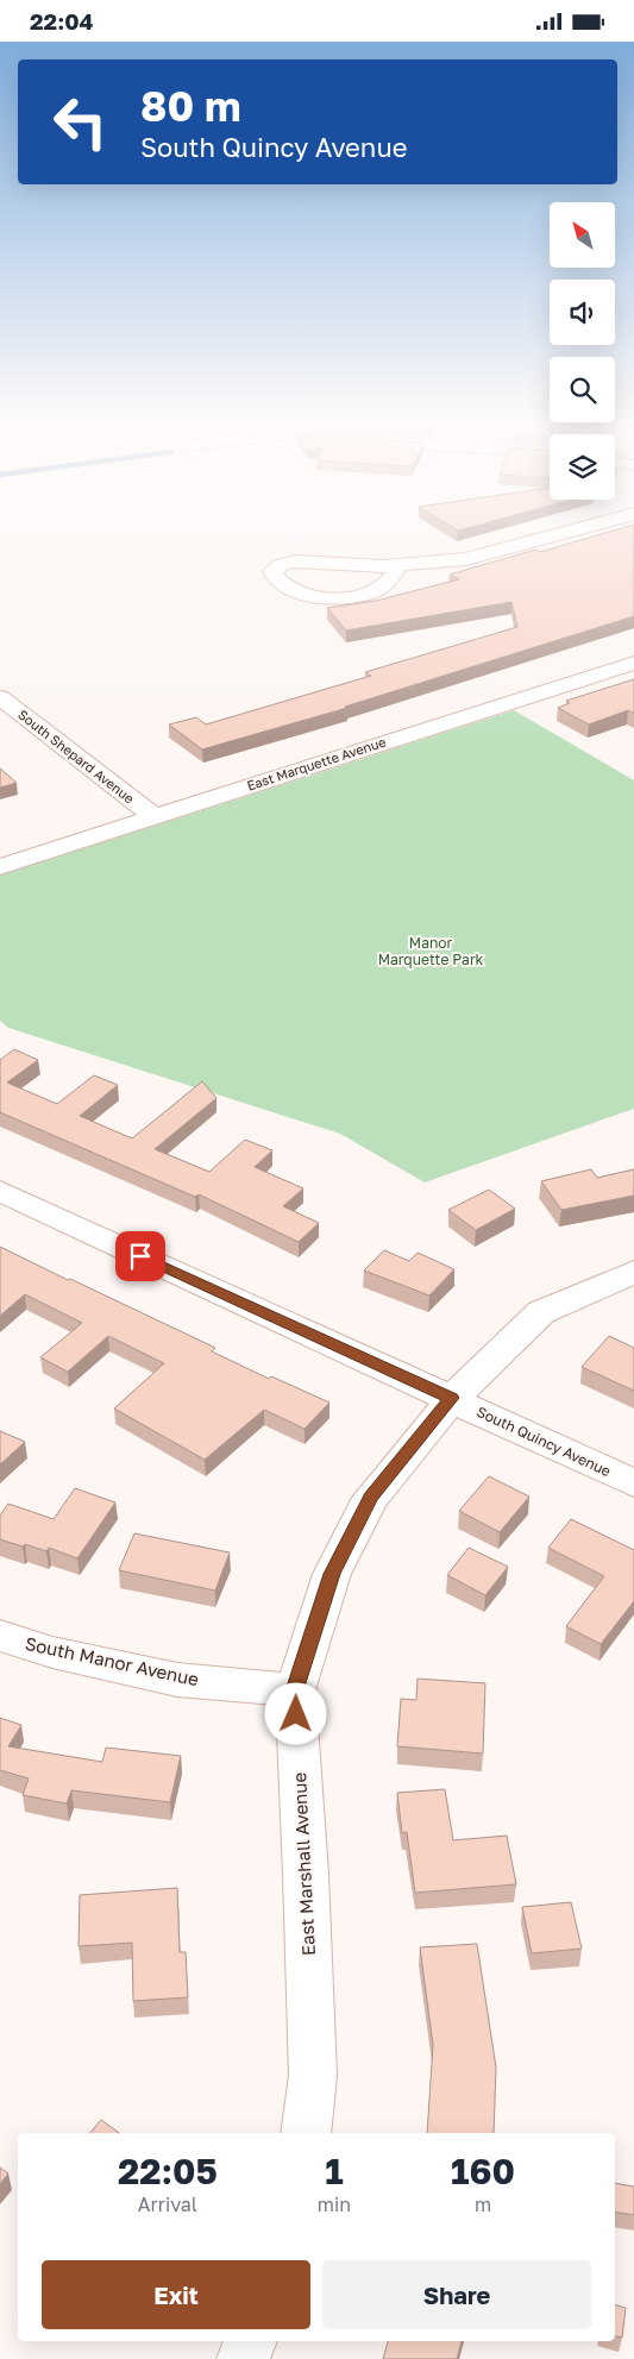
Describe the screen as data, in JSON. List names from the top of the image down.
{
  "streets": {
    "street": [
      "South Shepard Avenue",
      "East Marquette Avenue",
      "South Quincy Avenue",
      "South Manor Avenue",
      "East Marshall Avenue"
    ]
  },
  "crossings": [
    ["South Shepard Avenue", "East Marquette Avenue"],
    ["South Quincy Avenue", "East Marshall Avenue"],
    ["South Manor Avenue", "East Marshall Avenue"]
  ],
  "parks": ["Manor Marquette Park"],
  "north": "top left",
  "page": {
    "status": "22:04",
    "turn": ["80 m", "South Quincy Avenue"],
    "eta": [
      "22:05",
      "Arrival",
      "1",
      "min",
      "160",
      "m"
    ],
    "buttons": ["Exit", "Share"]
  }
}
